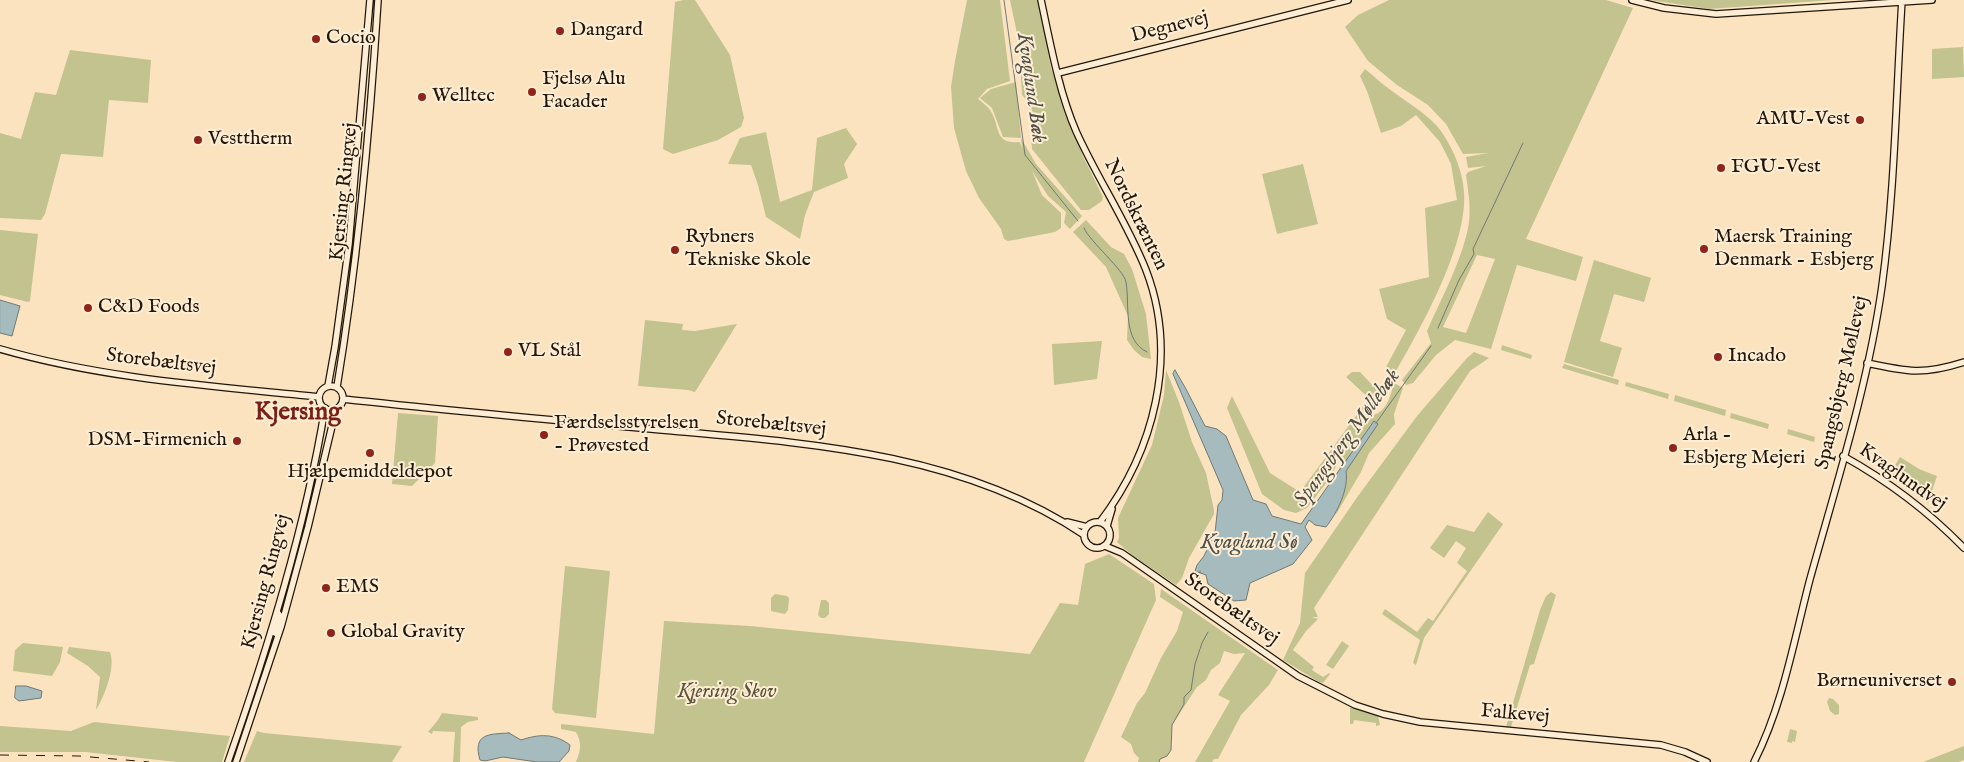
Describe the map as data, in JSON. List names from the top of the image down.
{
  "streets": {
    "street": [
      "Degnevej",
      "Kjersing Ringvej",
      "Nordskrænten",
      "Storebæltsvej",
      "Spangsbjerg Møllevej",
      "Kvaglundvej",
      "Falkevej"
    ]
  },
  "crossings": [
    ["Degnevej", "Nordskrænten"],
    ["Kjersing Ringvej", "Storebæltsvej"],
    ["Nordskrænten", "Storebæltsvej"],
    ["Storebæltsvej", "Falkevej"],
    ["Spangsbjerg Møllevej", "Kvaglundvej"]
  ],
  "districts": ["Kjersing"],
  "water": ["Kvaglund Bæk", "Spangsbjerg Møllebæk", "Kvaglund Sø"],
  "parks": ["Kjersing Skov"],
  "places": [
    "Dangard",
    "Cocio",
    "Fjelsø Alu Facader",
    "Welltec",
    "AMU-Vest",
    "Vesttherm",
    "FGU-Vest",
    "Maersk Training Denmark - Esbjerg",
    "Rybners Tekniske Skole",
    "C&D Foods",
    "VL Stål",
    "Incado",
    "Færdselsstyrelsen - Prøvested",
    "DSM-Firmenich",
    "Arla - Esbjerg Mejeri",
    "Hjælpemiddeldepot",
    "EMS",
    "Global Gravity",
    "Børneuniverset"
  ]
}
